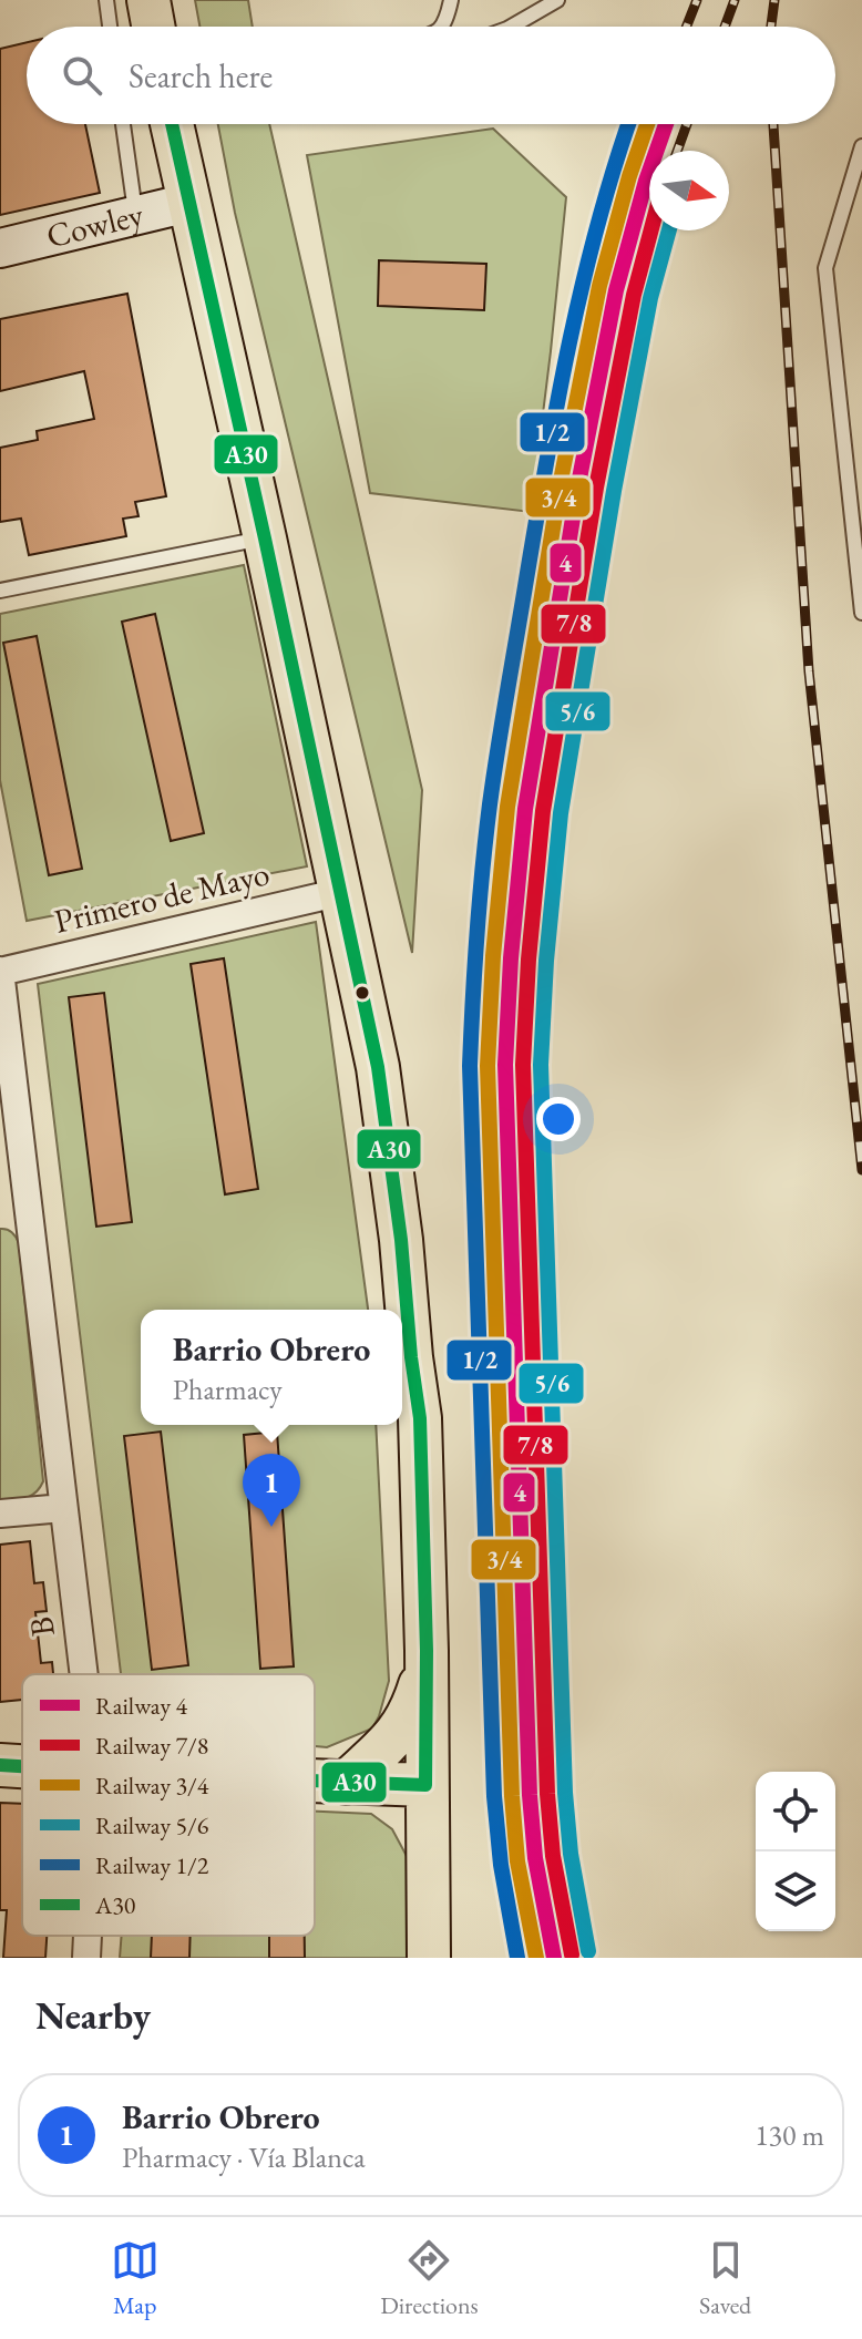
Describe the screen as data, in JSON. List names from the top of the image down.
{
  "streets": {
    "street": ["Cowley", "Primero de Mayo", "B"]
  },
  "crossings": [
    ["Primero de Mayo", "B"]
  ],
  "lines": [
    "rail line 4",
    "rail line 3/4",
    "rail line 1/2",
    "transit line A30",
    "rail line 7/8",
    "rail line 5/6"
  ],
  "legend": [
    "Railway 4",
    "Railway 7/8",
    "Railway 3/4",
    "Railway 5/6",
    "Railway 1/2",
    "A30"
  ],
  "north": "right",
  "page": {
    "search": "Search here",
    "popup": ["Barrio Obrero", "Pharmacy"],
    "pins": "1",
    "heading": "Nearby",
    "list": [
      {
        "mark": "1",
        "name": "Barrio Obrero",
        "note": "Pharmacy · Vía Blanca",
        "value": "130 m"
      }
    ],
    "nav": ["Map", "Directions", "Saved"]
  }
}
